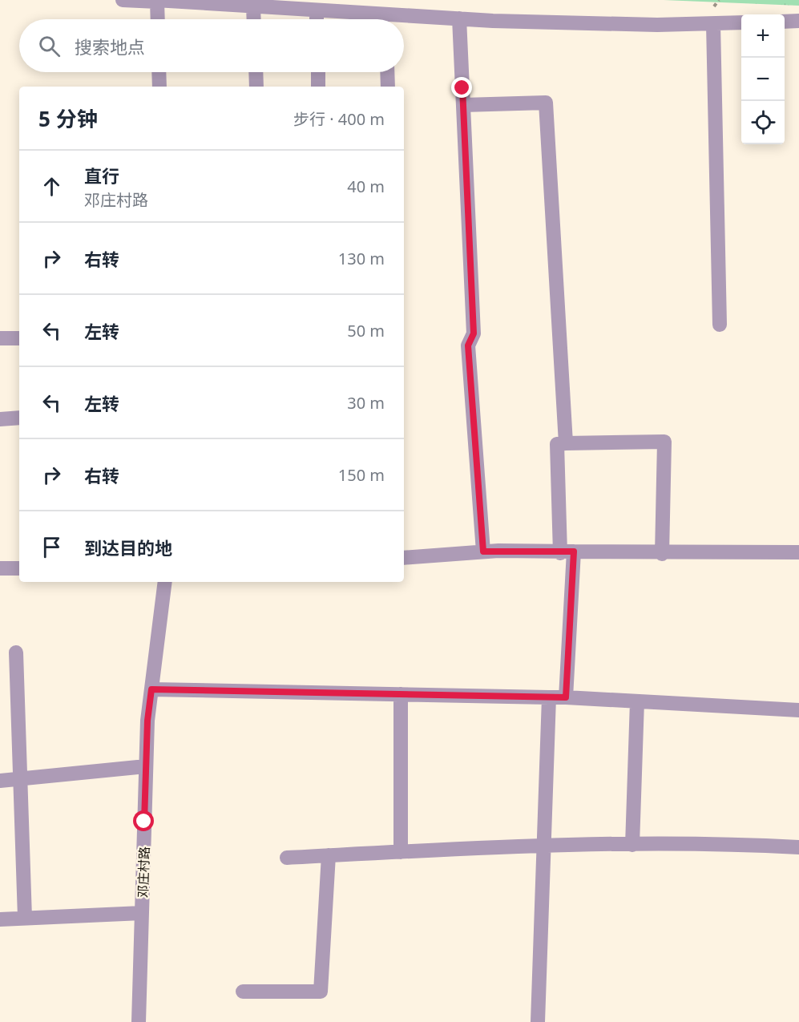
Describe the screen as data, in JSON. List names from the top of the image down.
{
  "streets": {
    "street": ["邓庄村路"]
  },
  "page": {
    "map_buttons": ["+", "−"],
    "search": "搜索地点",
    "heading": ["5 分钟", "步行 · 400 m"],
    "list": [
      ["直行", "邓庄村路", "40 m"],
      ["右转", "130 m"],
      ["左转", "50 m"],
      ["左转", "30 m"],
      ["右转", "150 m"],
      "到达目的地"
    ]
  }
}
